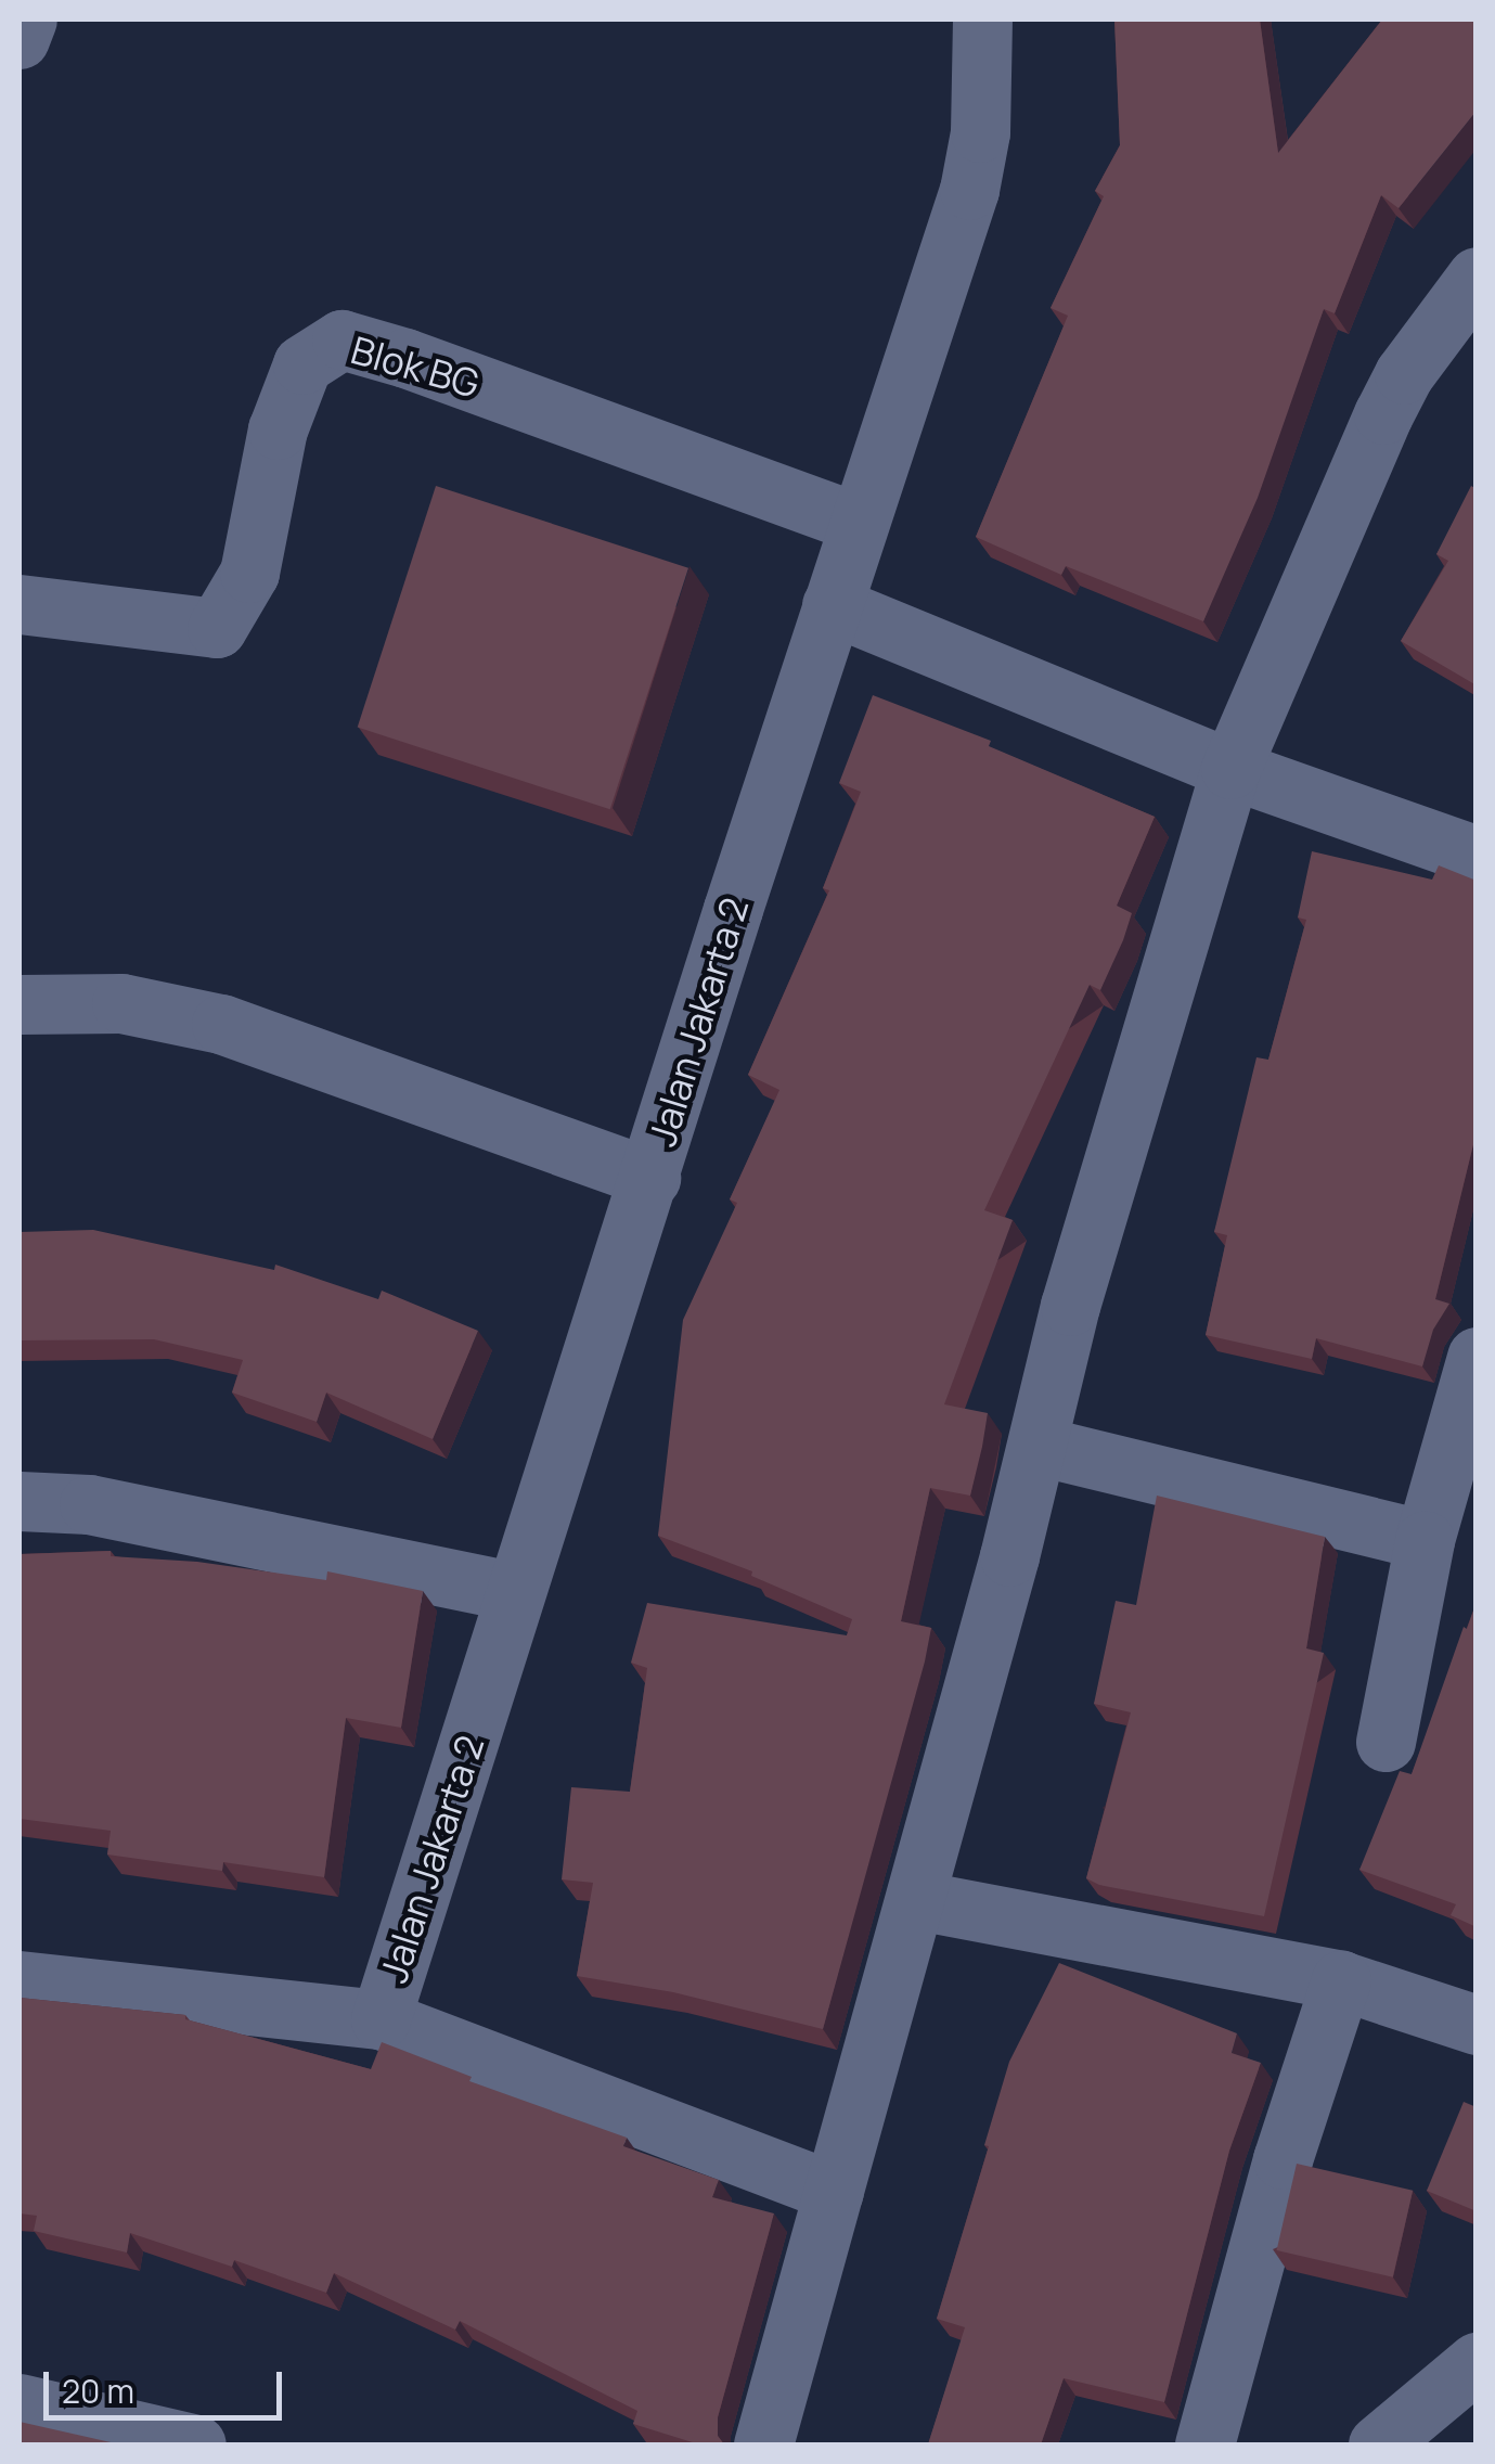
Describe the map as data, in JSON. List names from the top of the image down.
{
  "streets": {
    "street": ["Blok BG", "Jalan Jakarta 2"]
  },
  "crossings": [
    ["Blok BG", "Jalan Jakarta 2"]
  ],
  "scale_bar": "20 m"
}
